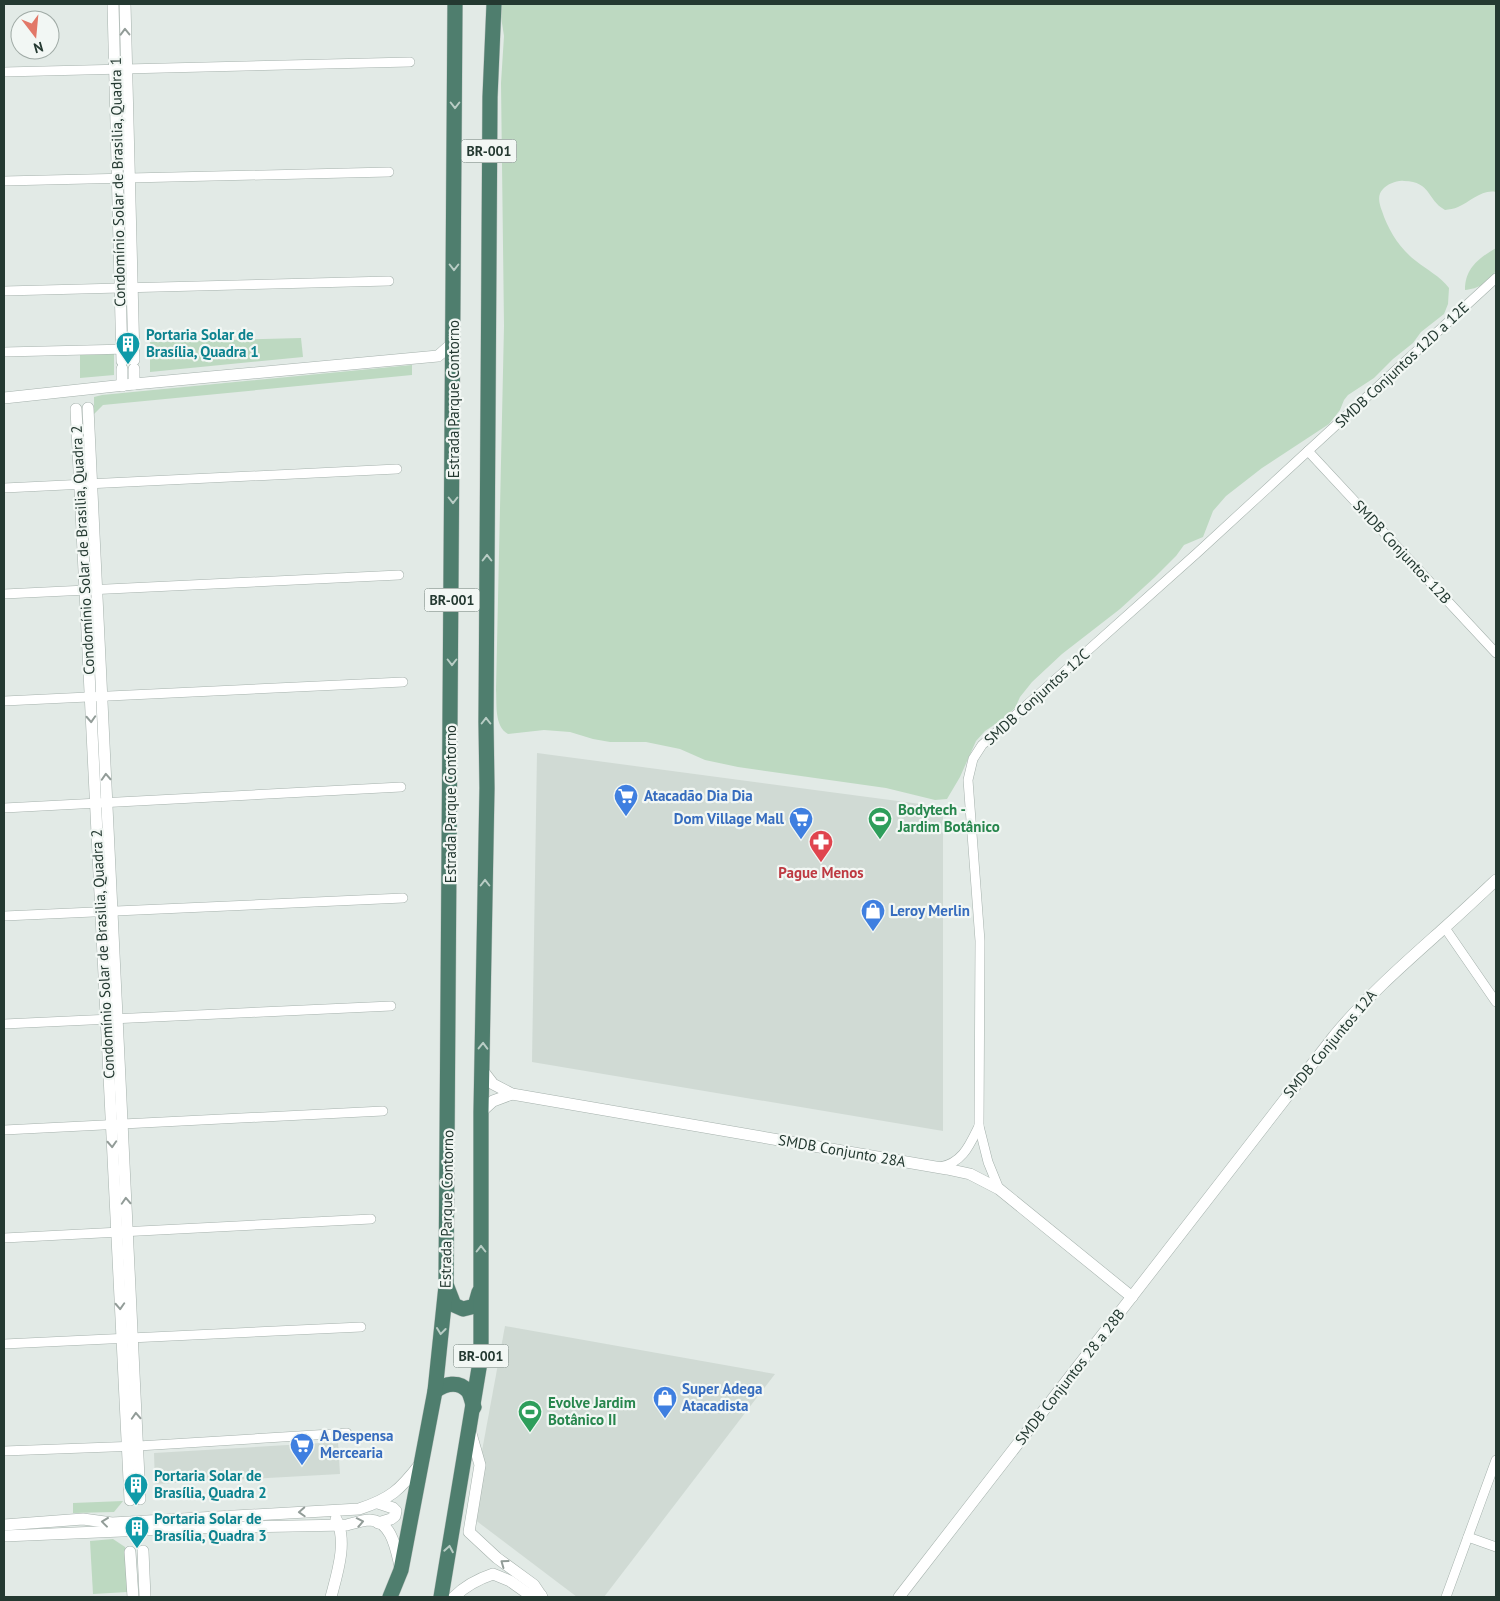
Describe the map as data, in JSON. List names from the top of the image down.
{
  "streets": {
    "highway": ["BR-001", "Estrada Parque Contorno"],
    "street": [
      "Condomínio Solar de Brasilia, Quadra 1",
      "SMDB Conjuntos 12D a 12E",
      "Condomínio Solar de Brasilia, Quadra 2",
      "SMDB Conjuntos 12B",
      "SMDB Conjuntos 12C",
      "SMDB Conjuntos 12A",
      "SMDB Conjunto 28A",
      "SMDB Conjuntos 28 a 28B"
    ]
  },
  "crossings": [
    ["SMDB Conjuntos 12D a 12E", "SMDB Conjuntos 12B"],
    ["SMDB Conjuntos 12D a 12E", "SMDB Conjuntos 12C"],
    ["SMDB Conjuntos 12B", "SMDB Conjuntos 12C"],
    ["SMDB Conjuntos 12C", "SMDB Conjunto 28A"],
    ["SMDB Conjuntos 12A", "SMDB Conjuntos 28 a 28B"],
    ["SMDB Conjunto 28A", "SMDB Conjuntos 28 a 28B"]
  ],
  "places": {
    "building": ["Portaria Solar de Brasília, Quadra 1", "Portaria Solar de Brasília, Quadra 2", "Portaria Solar de Brasília, Quadra 3"],
    "supermarket": ["Atacadão Dia Dia", "Dom Village Mall", "A Despensa Mercearia"],
    "sports": ["Bodytech - Jardim Botânico", "Evolve Jardim Botânico II"],
    "pharmacy": ["Pague Menos"],
    "shop": ["Leroy Merlin", "Super Adega Atacadista"]
  },
  "north": "bottom"
}
